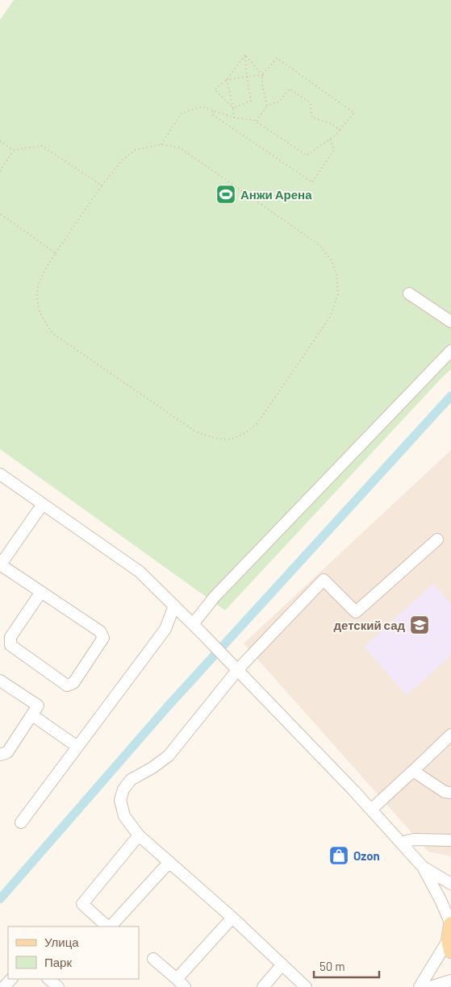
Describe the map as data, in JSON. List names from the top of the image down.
{
  "places": {
    "sports": ["Анжи Арена"],
    "school or university": ["детский сад"],
    "shop": ["Ozon"]
  },
  "legend": ["Улица", "Парк"],
  "scale_bar": "50 m"
}
